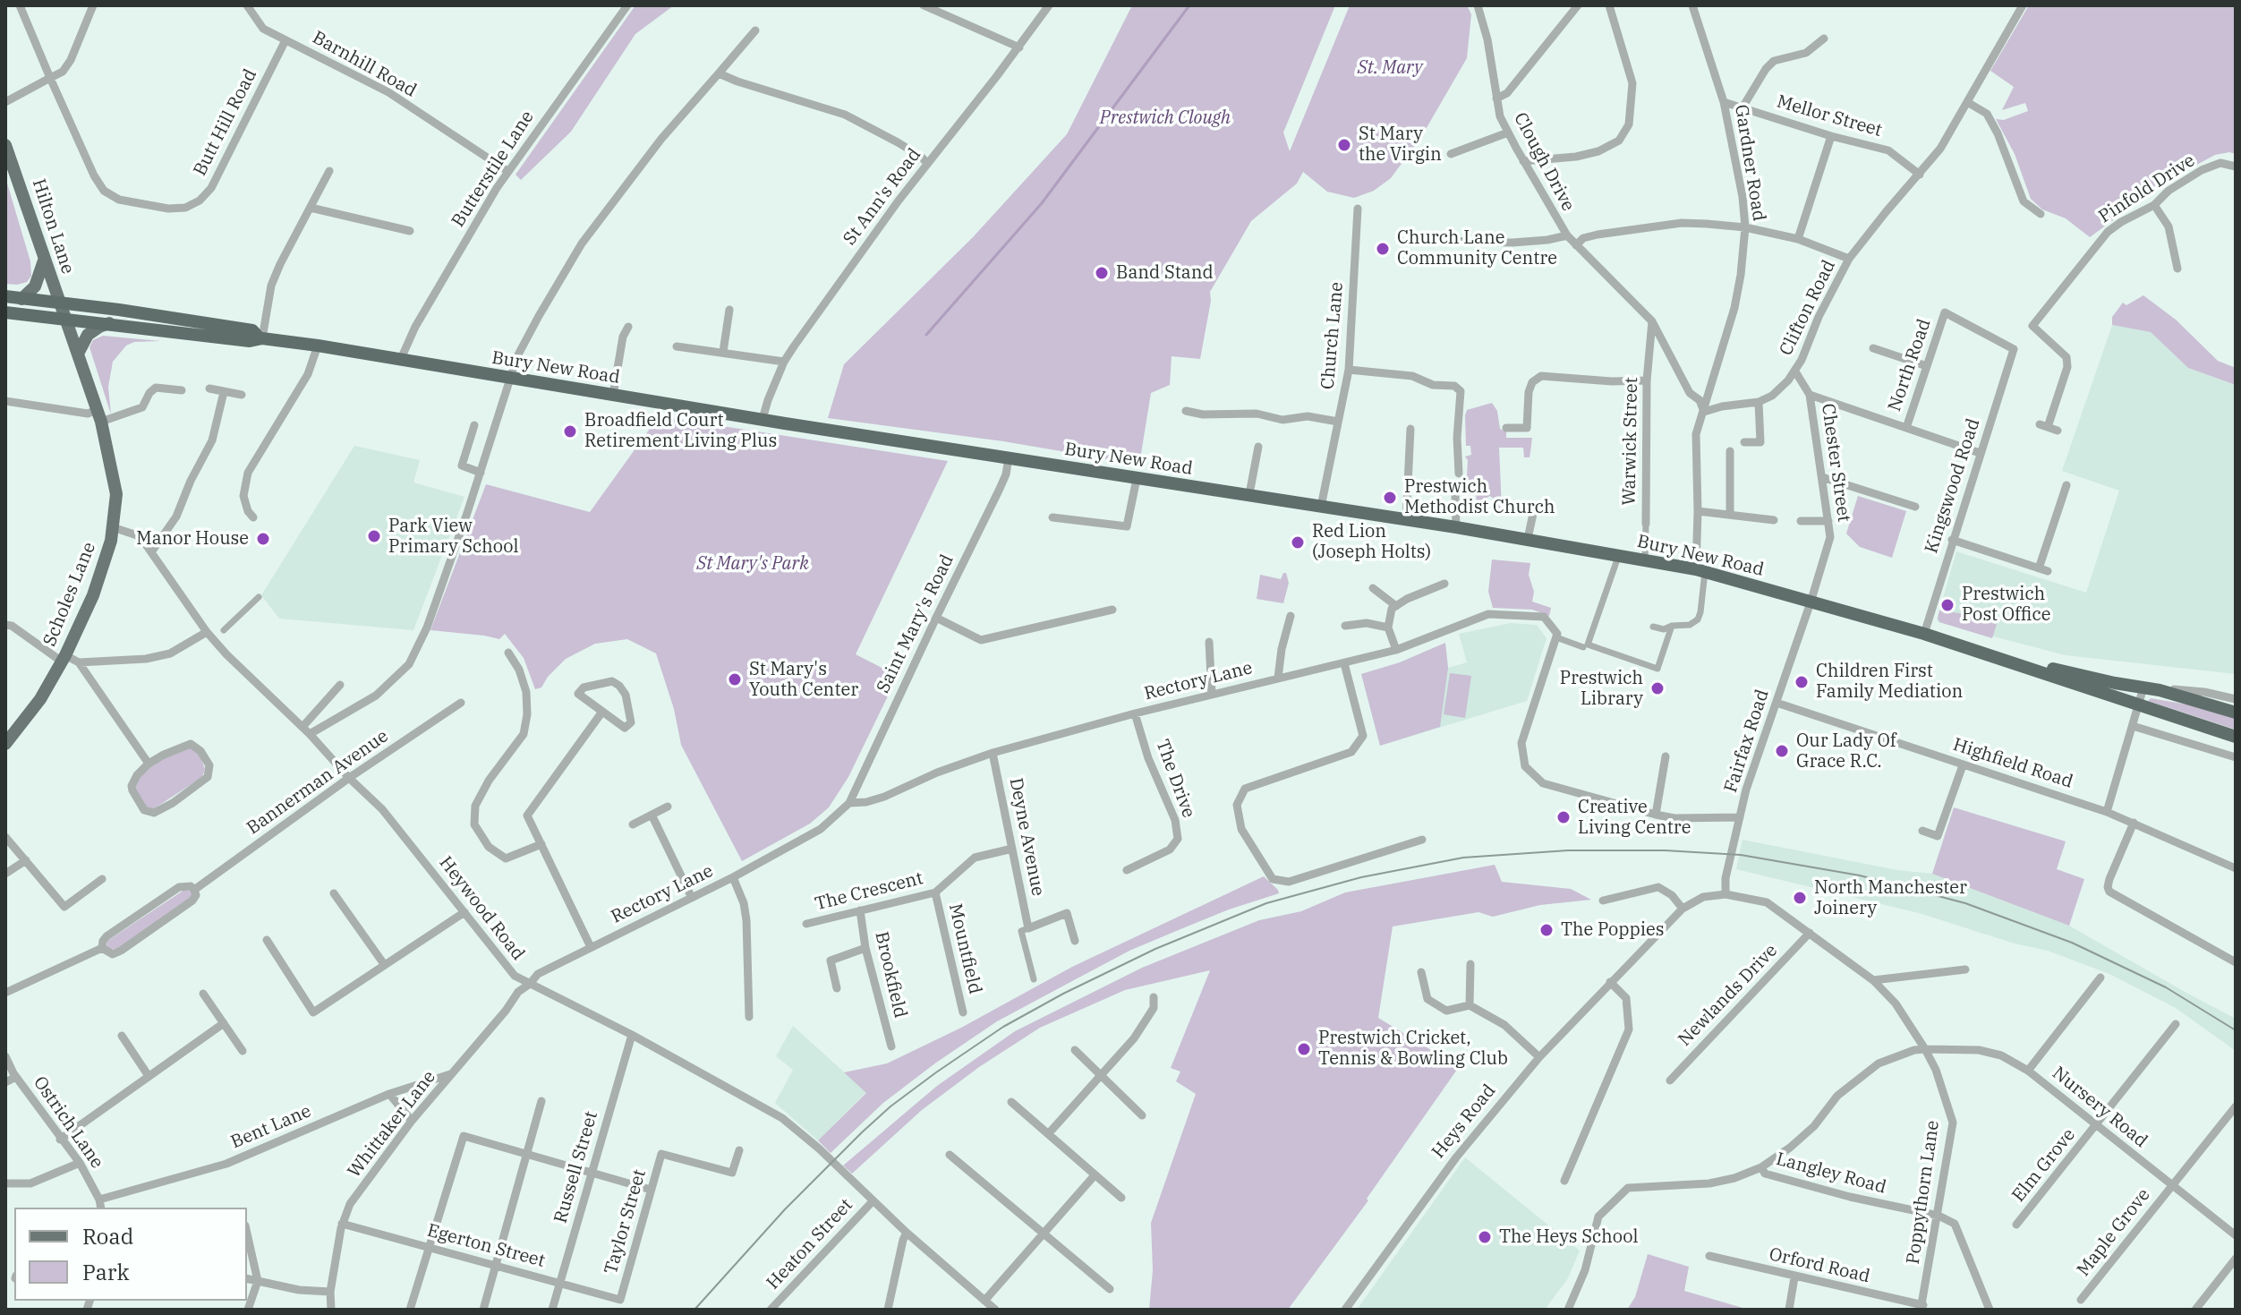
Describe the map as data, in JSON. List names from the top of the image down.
{
  "streets": {
    "highway": ["Bury New Road"],
    "main road": ["Hilton Lane", "Scholes Lane"],
    "street": [
      "Barnhill Road",
      "Mellor Street",
      "Butt Hill Road",
      "Clough Drive",
      "Gardner Road",
      "Butterstile Lane",
      "Pinfold Drive",
      "St Ann's Road",
      "Clifton Road",
      "Church Lane",
      "North Road",
      "Warwick Street",
      "Chester Street",
      "Kingswood Road",
      "Saint Mary's Road",
      "Rectory Lane",
      "Fairfax Road",
      "Highfield Road",
      "The Drive",
      "Bannerman Avenue",
      "Deyne Avenue",
      "The Crescent",
      "Heywood Road",
      "Mountfield",
      "Brookfield",
      "Newlands Drive",
      "Nursery Road",
      "Heys Road",
      "Ostrich Lane",
      "Whittaker Lane",
      "Bent Lane",
      "Elm Grove",
      "Russell Street",
      "Langley Road",
      "Poppythorn Lane",
      "Taylor Street",
      "Maple Grove",
      "Heaton Street",
      "Egerton Street",
      "Orford Road"
    ]
  },
  "crossings": [
    ["Barnhill Road", "Butt Hill Road"],
    ["Barnhill Road", "Butterstile Lane"],
    ["Mellor Street", "Gardner Road"],
    ["Mellor Street", "Clifton Road"],
    ["Clough Drive", "Gardner Road"],
    ["Clough Drive", "Warwick Street"],
    ["Butterstile Lane", "Bury New Road"],
    ["St Ann's Road", "Bury New Road"],
    ["Hilton Lane", "Bury New Road"],
    ["Hilton Lane", "Scholes Lane"],
    ["Clifton Road", "Chester Street"],
    ["Church Lane", "Bury New Road"],
    ["North Road", "Kingswood Road"],
    ["Bury New Road", "Warwick Street"],
    ["Bury New Road", "Chester Street"],
    ["Bury New Road", "Kingswood Road"],
    ["Bury New Road", "Scholes Lane"],
    ["Bury New Road", "Saint Mary's Road"],
    ["Bury New Road", "Fairfax Road"],
    ["Chester Street", "Fairfax Road"],
    ["Scholes Lane", "Heywood Road"],
    ["Saint Mary's Road", "Rectory Lane"],
    ["Rectory Lane", "The Drive"],
    ["Rectory Lane", "Deyne Avenue"],
    ["Rectory Lane", "Heywood Road"],
    ["Rectory Lane", "Whittaker Lane"],
    ["Fairfax Road", "Highfield Road"],
    ["Fairfax Road", "Heys Road"],
    ["Fairfax Road", "Poppythorn Lane"],
    ["Bannerman Avenue", "Heywood Road"],
    ["Deyne Avenue", "The Crescent"],
    ["The Crescent", "Mountfield"],
    ["The Crescent", "Brookfield"],
    ["Heywood Road", "Whittaker Lane"],
    ["Heywood Road", "Russell Street"],
    ["Heywood Road", "Heaton Street"],
    ["Newlands Drive", "Poppythorn Lane"],
    ["Nursery Road", "Elm Grove"],
    ["Nursery Road", "Langley Road"],
    ["Nursery Road", "Poppythorn Lane"],
    ["Nursery Road", "Maple Grove"],
    ["Heys Road", "Poppythorn Lane"],
    ["Ostrich Lane", "Bent Lane"],
    ["Whittaker Lane", "Bent Lane"],
    ["Whittaker Lane", "Egerton Street"],
    ["Russell Street", "Egerton Street"],
    ["Langley Road", "Poppythorn Lane"],
    ["Poppythorn Lane", "Orford Road"],
    ["Taylor Street", "Egerton Street"]
  ],
  "parks": ["St. Mary", "Prestwich Clough", "St Mary's Park"],
  "places": [
    "St Mary the Virgin",
    "Church Lane Community Centre",
    "Band Stand",
    "Broadfield Court Retirement Living Plus",
    "Prestwich Methodist Church",
    "Park View Primary School",
    "Manor House",
    "Red Lion (Joseph Holts)",
    "Prestwich Post Office",
    "St Mary's Youth Center",
    "Children First Family Mediation",
    "Prestwich Library",
    "Our Lady Of Grace R.C.",
    "Creative Living Centre",
    "North Manchester Joinery",
    "The Poppies",
    "Prestwich Cricket, Tennis & Bowling Club",
    "The Heys School"
  ],
  "legend": ["Road", "Park"]
}
